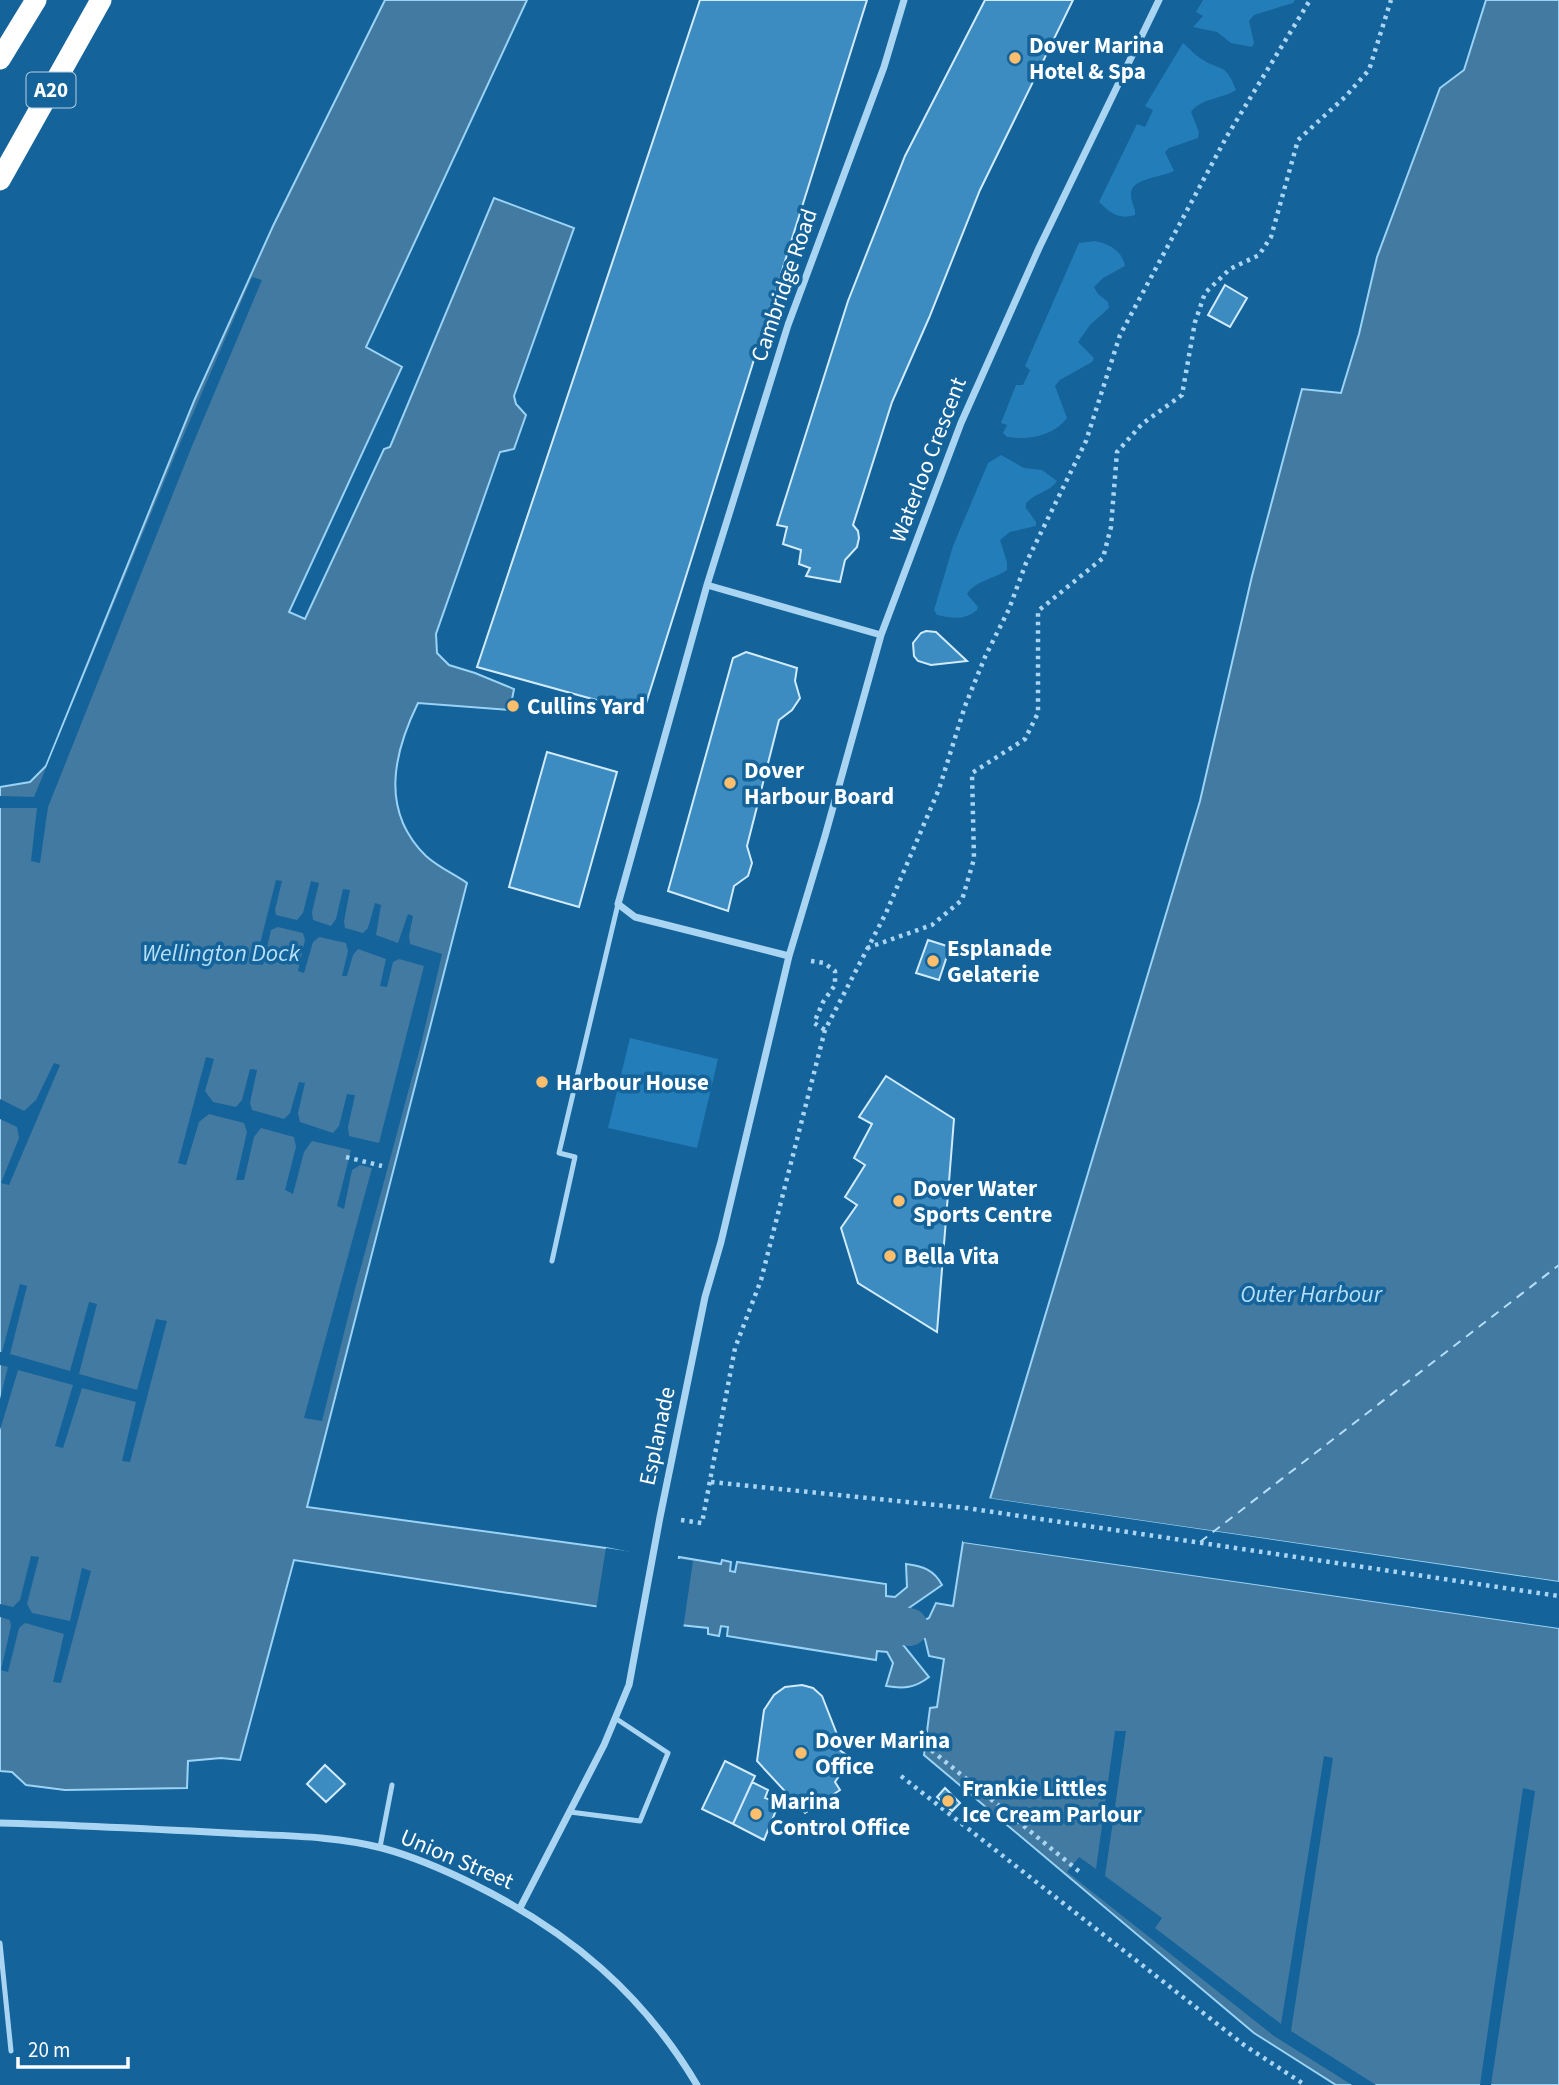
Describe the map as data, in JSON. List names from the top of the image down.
{
  "streets": {
    "highway": ["A20"],
    "street": [
      "Cambridge Road",
      "Waterloo Crescent",
      "Esplanade",
      "Union Street"
    ]
  },
  "crossings": [
    ["Waterloo Crescent", "Esplanade"],
    ["Esplanade", "Union Street"]
  ],
  "water": ["Wellington Dock", "Outer Harbour"],
  "places": [
    "Dover Marina Hotel & Spa",
    "Cullins Yard",
    "Dover Harbour Board",
    "Esplanade Gelaterie",
    "Harbour House",
    "Dover Water Sports Centre",
    "Bella Vita",
    "Dover Marina Office",
    "Frankie Littles Ice Cream Parlour",
    "Marina Control Office"
  ],
  "scale_bar": "20 m"
}
